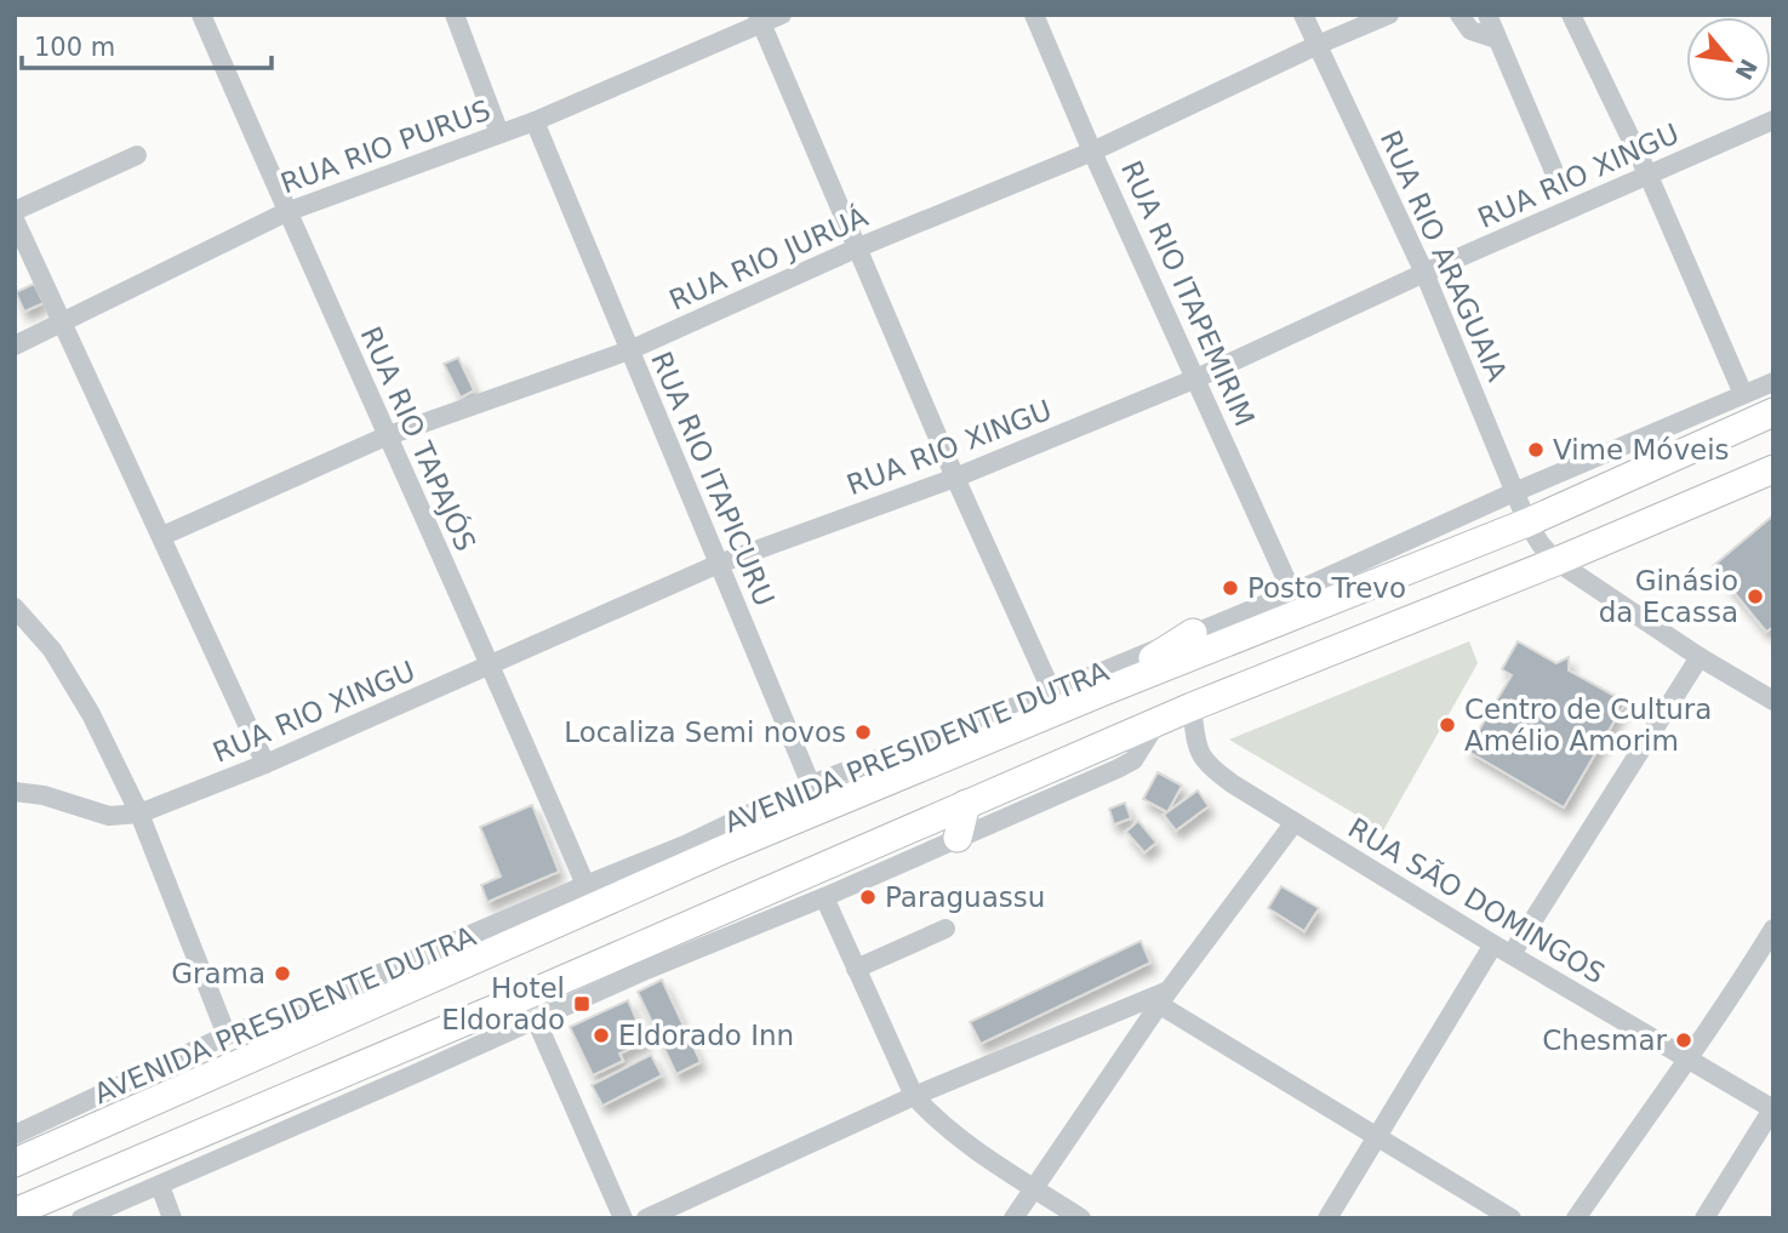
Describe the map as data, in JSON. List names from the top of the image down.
{
  "streets": {
    "highway": ["AVENIDA PRESIDENTE DUTRA"],
    "street": [
      "RUA RIO PURUS",
      "RUA RIO XINGU",
      "RUA RIO ARAGUAIA",
      "RUA RIO JURUÁ",
      "RUA RIO ITAPEMIRIM",
      "RUA RIO TAPAJÓS",
      "RUA RIO ITAPICURU",
      "RUA SÃO DOMINGOS"
    ]
  },
  "crossings": [
    ["RUA RIO PURUS", "RUA RIO TAPAJÓS"],
    ["RUA RIO PURUS", "RUA RIO ITAPICURU"],
    ["RUA RIO XINGU", "RUA RIO ARAGUAIA"],
    ["RUA RIO XINGU", "RUA RIO ITAPEMIRIM"],
    ["RUA RIO XINGU", "RUA RIO TAPAJÓS"],
    ["RUA RIO XINGU", "RUA RIO ITAPICURU"],
    ["RUA RIO ARAGUAIA", "RUA RIO JURUÁ"],
    ["RUA RIO ARAGUAIA", "AVENIDA PRESIDENTE DUTRA"],
    ["RUA RIO JURUÁ", "RUA RIO ITAPEMIRIM"],
    ["RUA RIO JURUÁ", "RUA RIO TAPAJÓS"],
    ["RUA RIO JURUÁ", "RUA RIO ITAPICURU"],
    ["RUA RIO ITAPEMIRIM", "AVENIDA PRESIDENTE DUTRA"],
    ["RUA RIO TAPAJÓS", "AVENIDA PRESIDENTE DUTRA"],
    ["RUA RIO ITAPICURU", "AVENIDA PRESIDENTE DUTRA"]
  ],
  "places": {
    "other": [
      "Vime Móveis",
      "Posto Trevo",
      "Ginásio da Ecassa",
      "Centro de Cultura Amélio Amorim",
      "Localiza Semi novos",
      "Paraguassu",
      "Grama",
      "Eldorado Inn",
      "Chesmar"
    ],
    "transit": ["Hotel Eldorado"]
  },
  "scale_bar": "100 m",
  "north": "bottom right"
}
